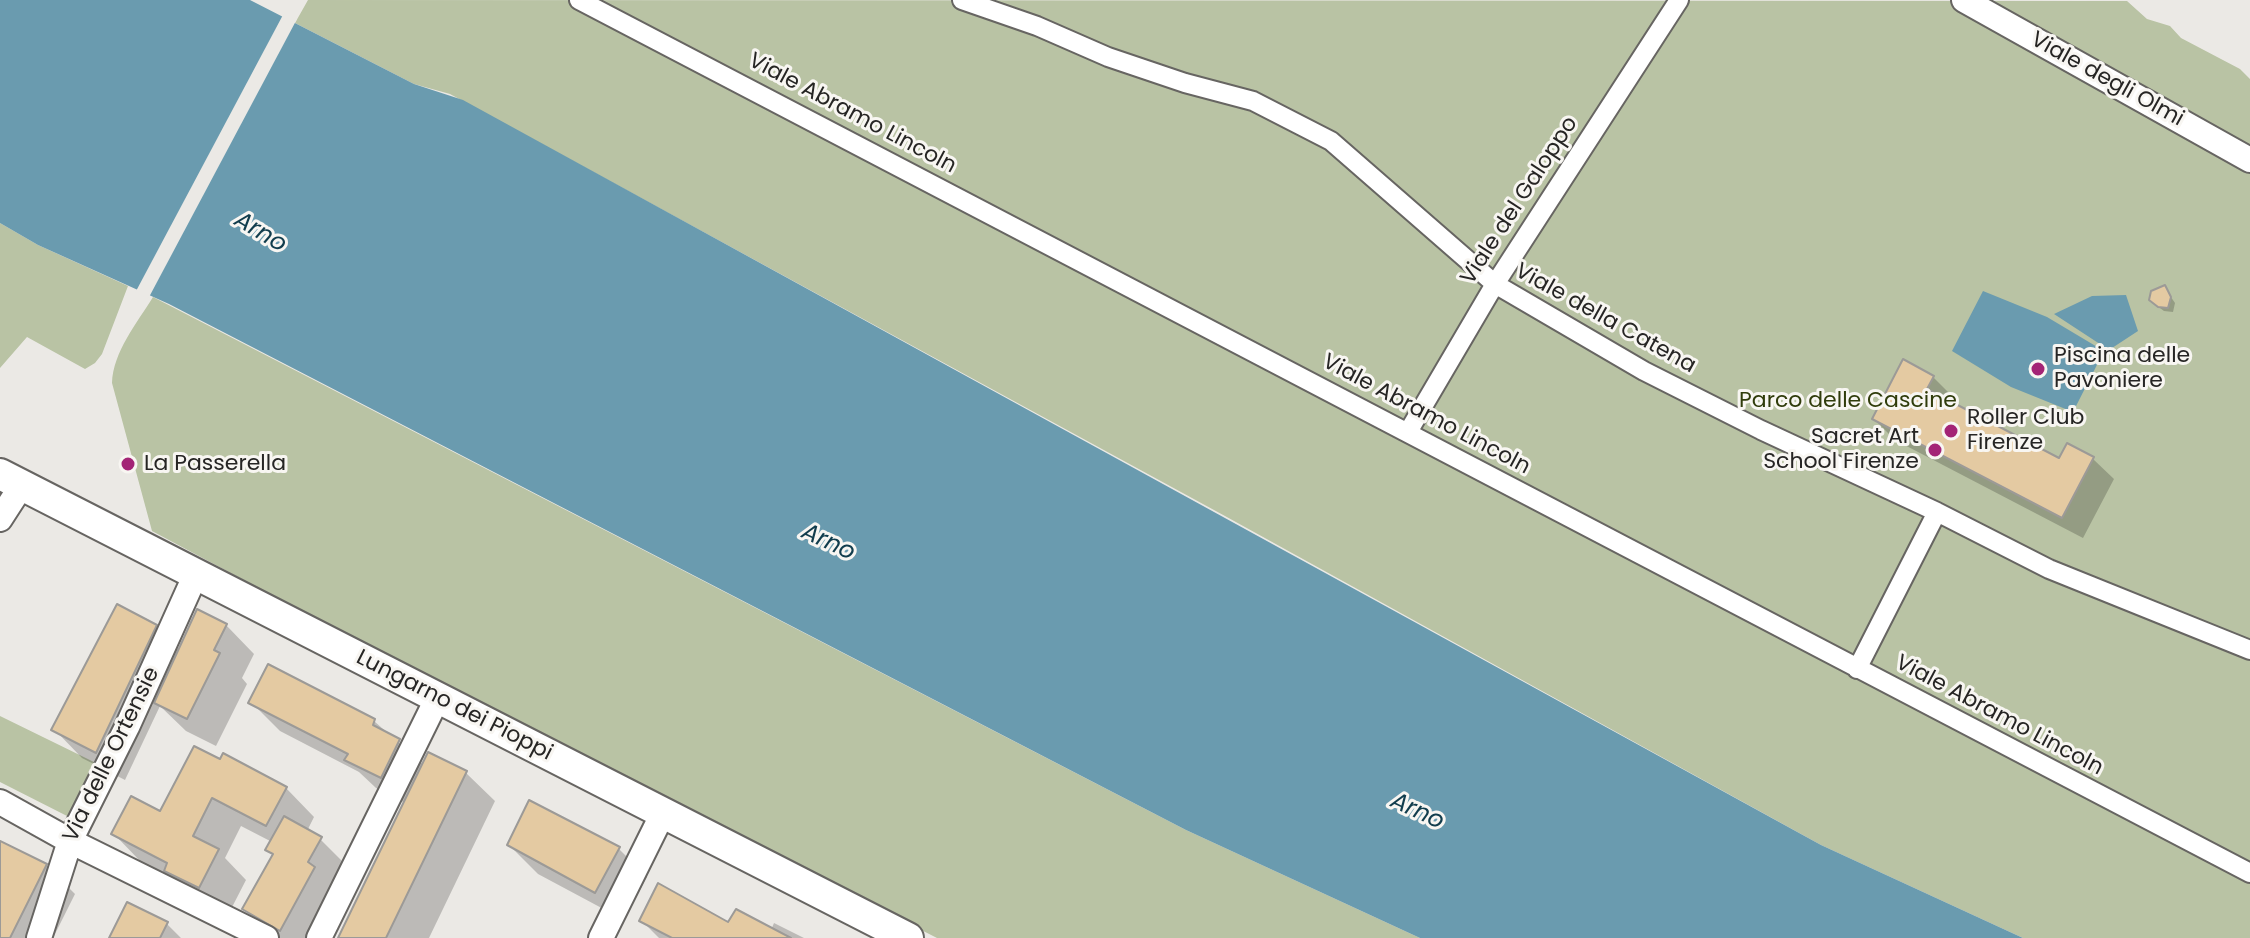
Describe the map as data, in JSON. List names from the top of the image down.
{
  "streets": {
    "street": [
      "Viale degli Olmi",
      "Viale Abramo Lincoln",
      "Viale del Galoppo",
      "Viale della Catena",
      "Lungarno dei Pioppi",
      "Via delle Ortensie"
    ]
  },
  "crossings": [
    ["Viale Abramo Lincoln", "Viale del Galoppo"],
    ["Viale del Galoppo", "Viale della Catena"],
    ["Lungarno dei Pioppi", "Via delle Ortensie"]
  ],
  "water": ["Arno"],
  "parks": ["Parco delle Cascine"],
  "places": [
    "Piscina delle Pavoniere",
    "Roller Club Firenze",
    "Sacret Art School Firenze",
    "La Passerella"
  ]
}
